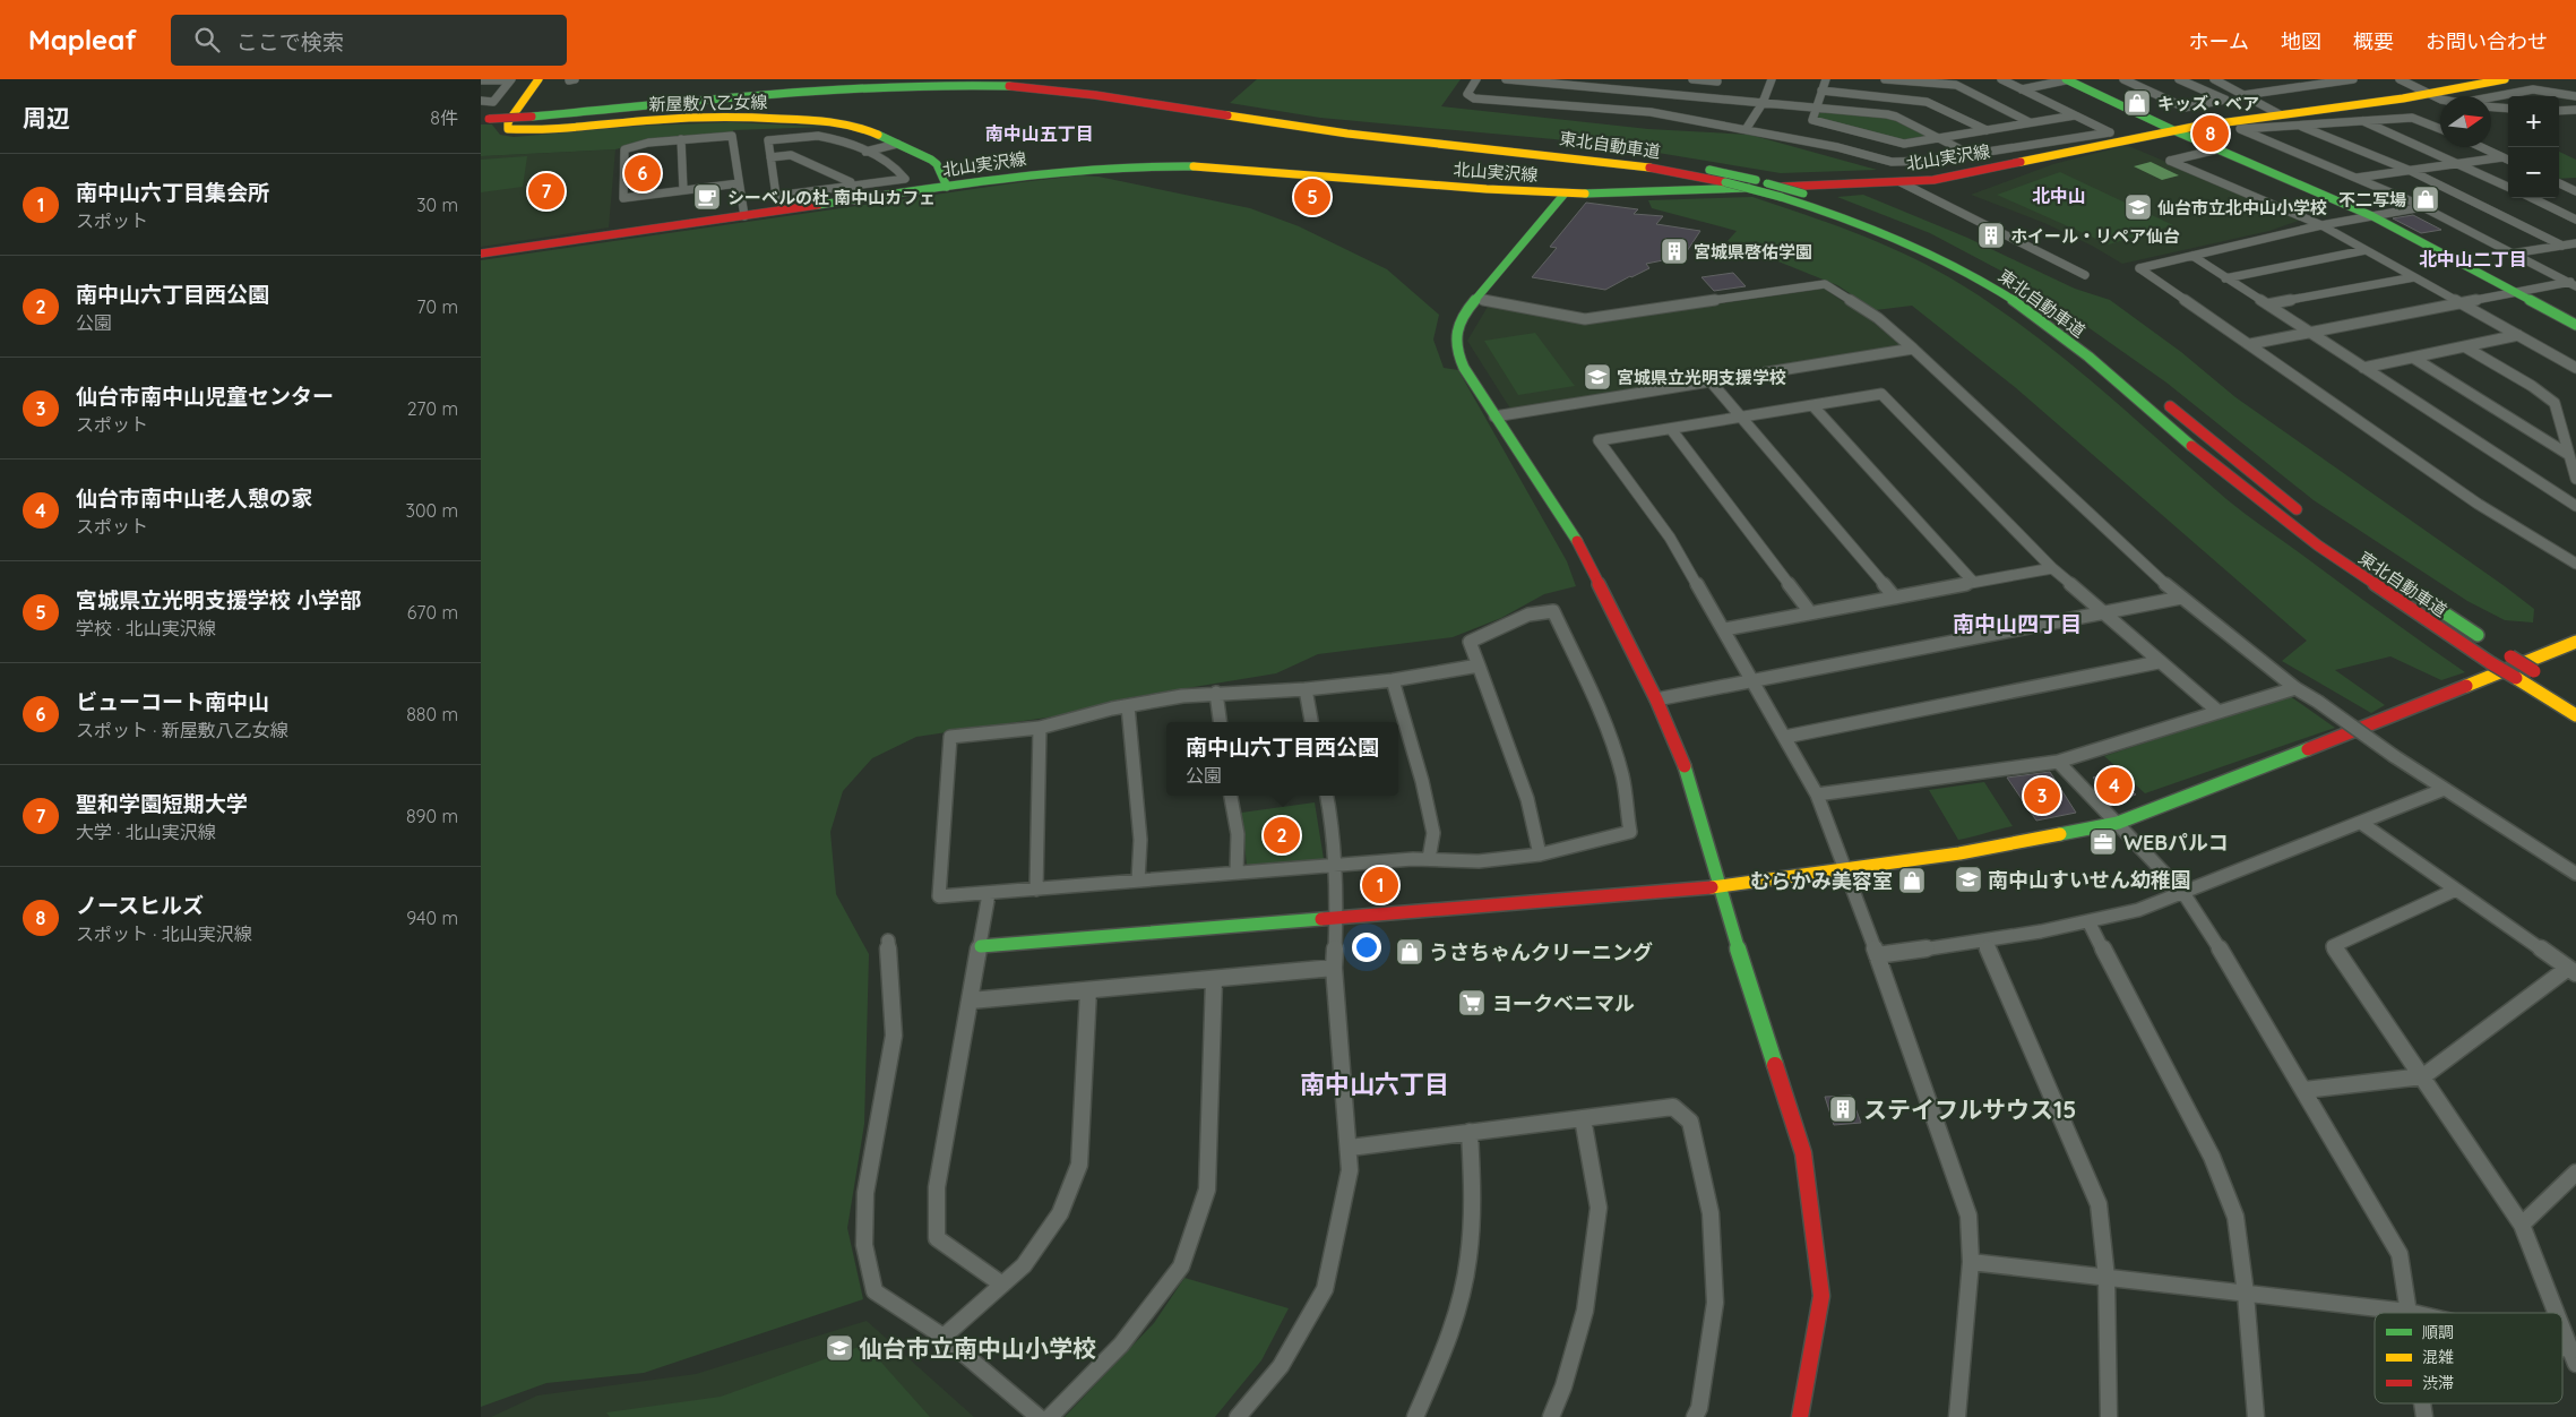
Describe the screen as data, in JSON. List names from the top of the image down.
{
  "streets": {
    "main road": ["新屋敷八乙女線", "東北自動車道", "北山実沢線"]
  },
  "crossings": [
    ["新屋敷八乙女線", "北山実沢線"]
  ],
  "districts": [
    "南中山五丁目",
    "北中山",
    "北中山二丁目",
    "南中山四丁目",
    "南中山六丁目"
  ],
  "places": {
    "shop": [
      "キッズ・ベア",
      "不二写場",
      "むらかみ美容室",
      "うさちゃんクリーニング"
    ],
    "cafe": ["シーベルの杜 南中山カフェ"],
    "school or university": [
      "仙台市立北中山小学校",
      "宮城県立光明支援学校",
      "南中山すいせん幼稚園",
      "仙台市立南中山小学校"
    ],
    "building": ["ホイール・リペア仙台", "宮城県啓佑学園", "ステイフルサウス15"],
    "office": ["WEBパルコ"],
    "supermarket": ["ヨークベニマル"]
  },
  "legend": ["順調", "混雑", "渋滞"],
  "north": "right",
  "page": {
    "header": "Mapleaf",
    "search": "ここで検索",
    "nav": [
      "ホーム",
      "地図",
      "概要",
      "お問い合わせ"
    ],
    "heading": ["周辺", "8件"],
    "map_buttons": ["+", "−"],
    "pins": [
      "8",
      "6",
      "7",
      "5",
      "4",
      "3",
      "2",
      "1"
    ],
    "list": [
      {
        "mark": "1",
        "name": "南中山六丁目集会所",
        "note": "スポット",
        "value": "30 m"
      },
      {
        "mark": "2",
        "name": "南中山六丁目西公園",
        "note": "公園",
        "value": "70 m"
      },
      {
        "mark": "3",
        "name": "仙台市南中山児童センター",
        "note": "スポット",
        "value": "270 m"
      },
      {
        "mark": "4",
        "name": "仙台市南中山老人憩の家",
        "note": "スポット",
        "value": "300 m"
      },
      {
        "mark": "5",
        "name": "宮城県立光明支援学校 小学部",
        "note": "学校 · 北山実沢線",
        "value": "670 m"
      },
      {
        "mark": "6",
        "name": "ビューコート南中山",
        "note": "スポット · 新屋敷八乙女線",
        "value": "880 m"
      },
      {
        "mark": "7",
        "name": "聖和学園短期大学",
        "note": "大学 · 北山実沢線",
        "value": "890 m"
      },
      {
        "mark": "8",
        "name": "ノースヒルズ",
        "note": "スポット · 北山実沢線",
        "value": "940 m"
      }
    ],
    "popup": ["南中山六丁目西公園", "公園"]
  }
}
